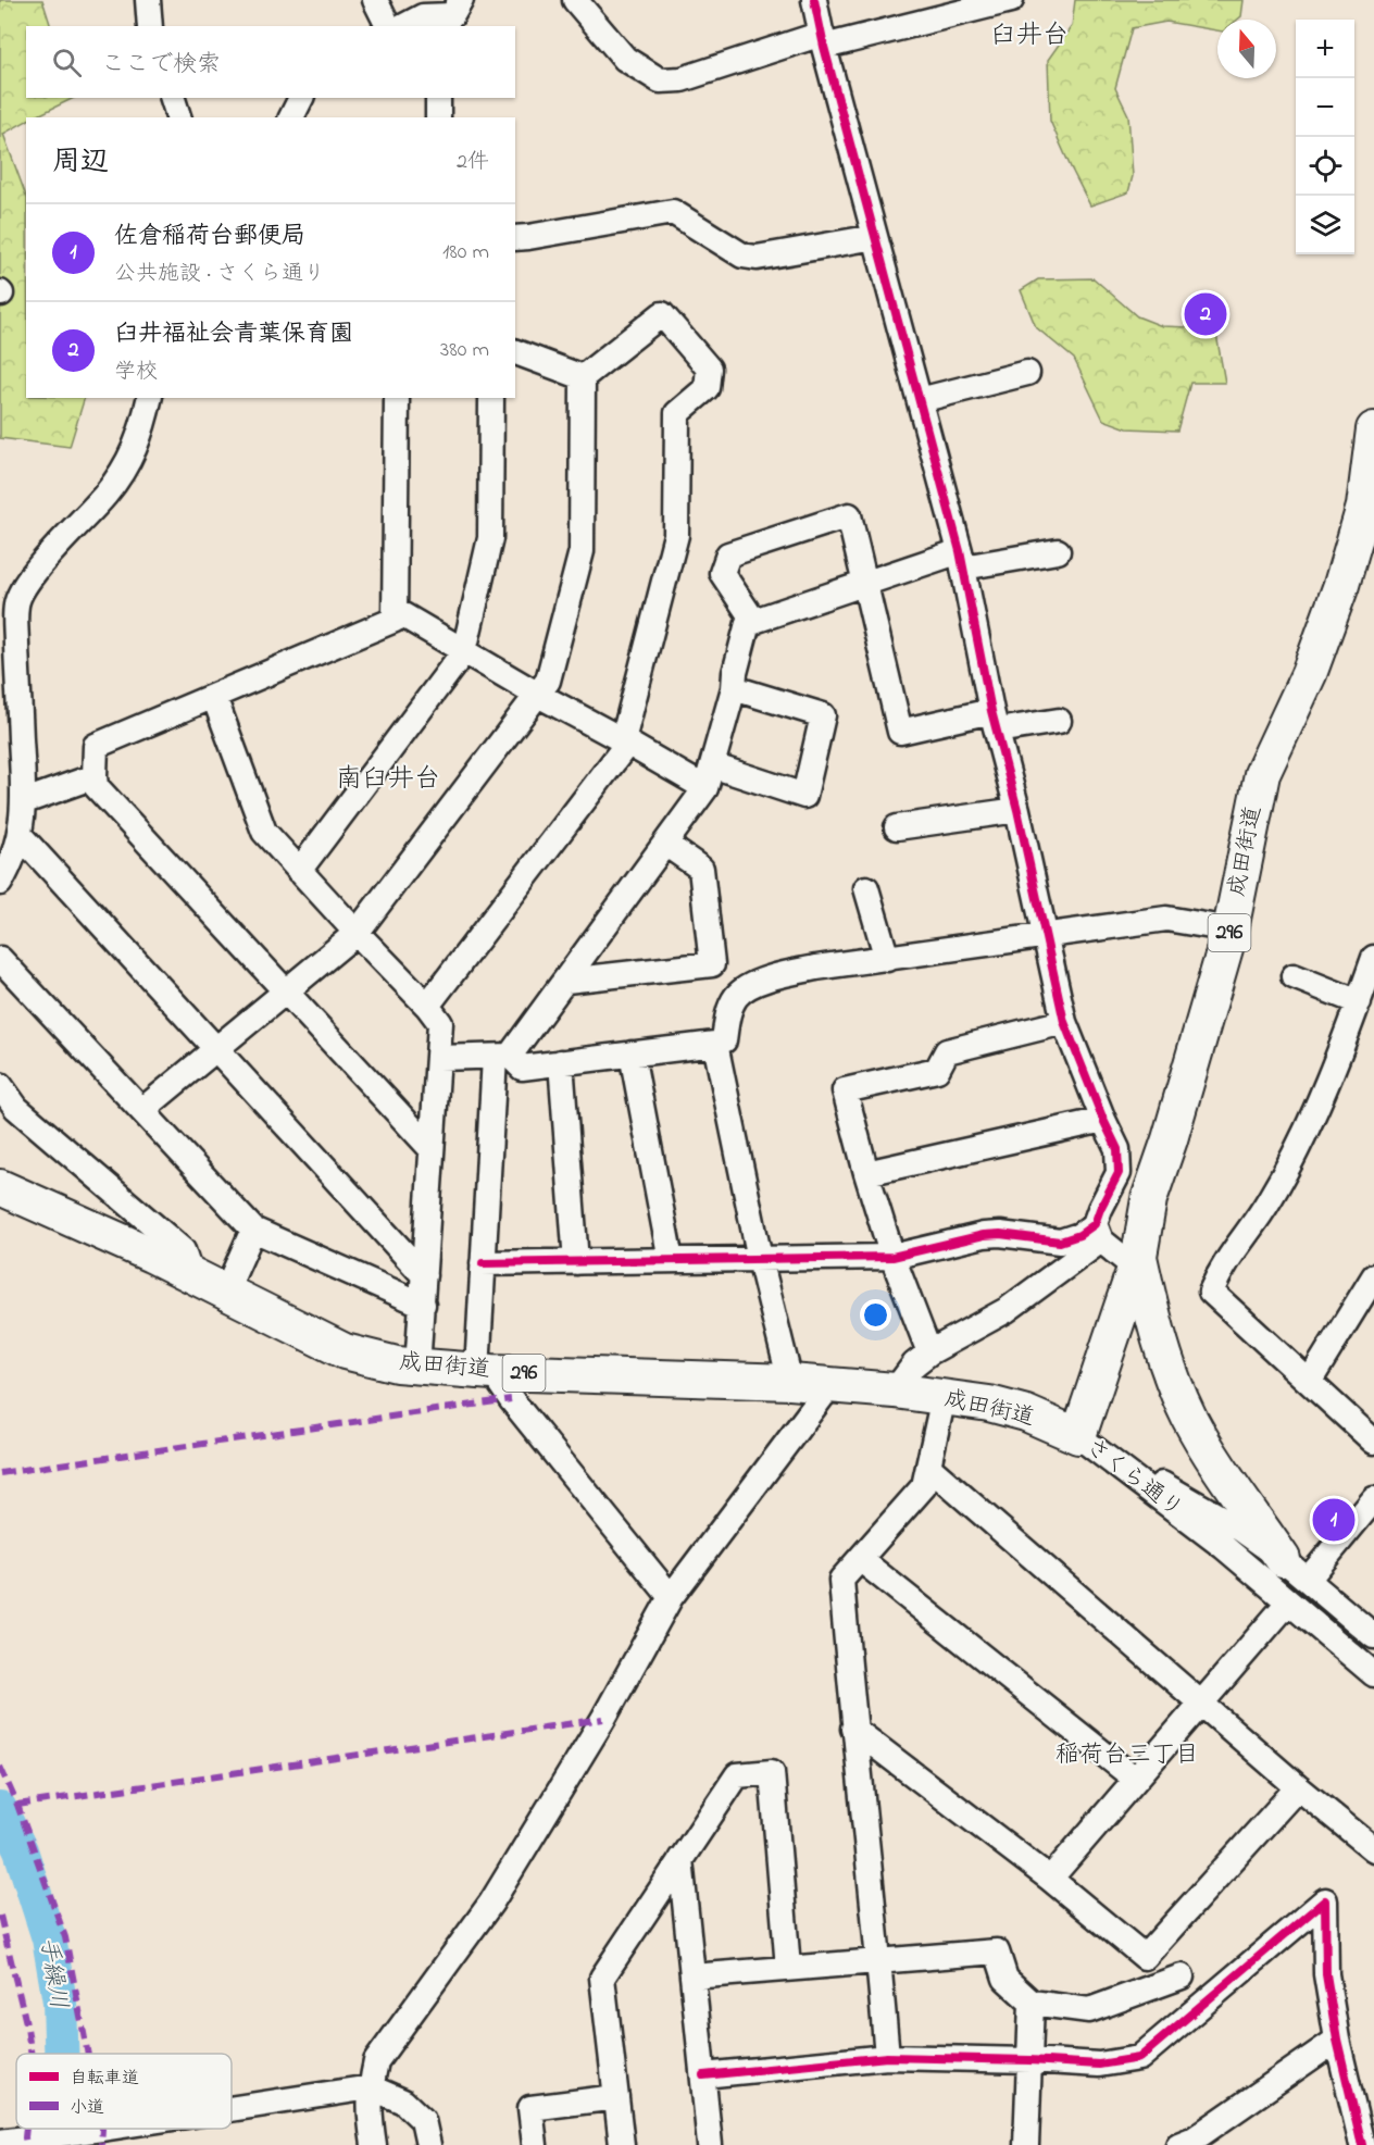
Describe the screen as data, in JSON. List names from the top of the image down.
{
  "streets": {
    "highway": ["成田街道", "296"],
    "street": ["さくら通り"]
  },
  "crossings": [
    ["成田街道", "さくら通り"]
  ],
  "districts": ["臼井台", "南臼井台", "稲荷台三丁目"],
  "water": ["手繰川"],
  "legend": ["自転車道", "小道"],
  "north": "top",
  "page": {
    "map_buttons": ["+", "−"],
    "search": "ここで検索",
    "heading": ["周辺", "2件"],
    "list": [
      {
        "mark": "1",
        "name": "佐倉稲荷台郵便局",
        "note": "公共施設 · さくら通り",
        "value": "180 m"
      },
      {
        "mark": "2",
        "name": "臼井福祉会青葉保育園",
        "note": "学校",
        "value": "380 m"
      }
    ],
    "pins": ["2", "1"]
  }
}
